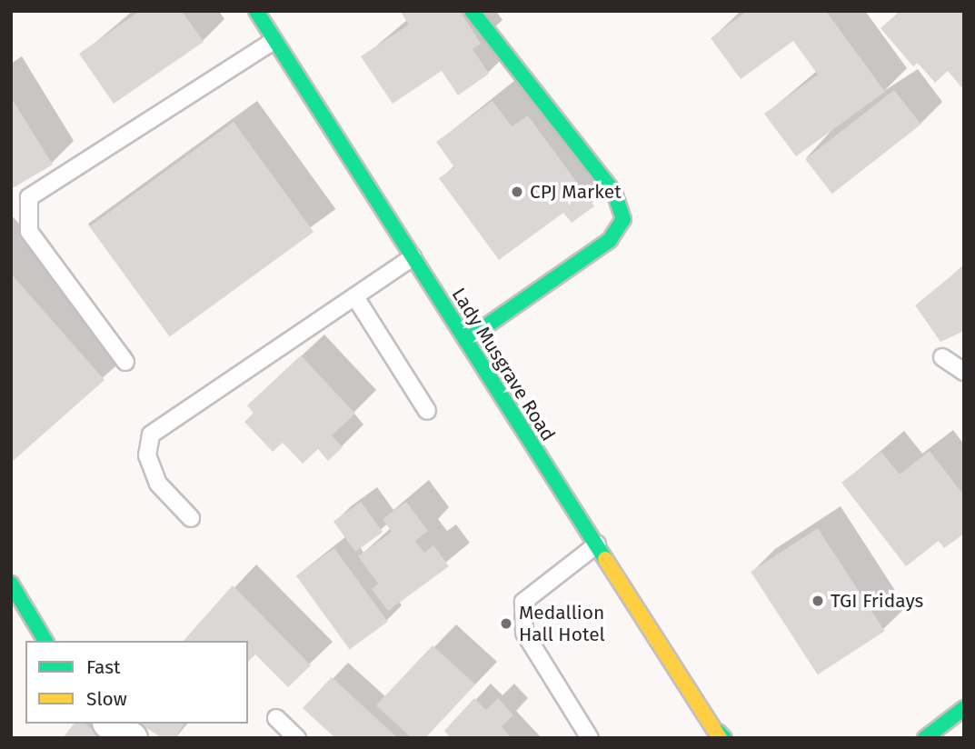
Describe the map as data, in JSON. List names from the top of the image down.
{
  "streets": {
    "main road": ["Lady Musgrave Road"]
  },
  "places": ["CPJ Market", "TGI Fridays", "Medallion Hall Hotel"],
  "legend": ["Fast", "Slow"]
}
